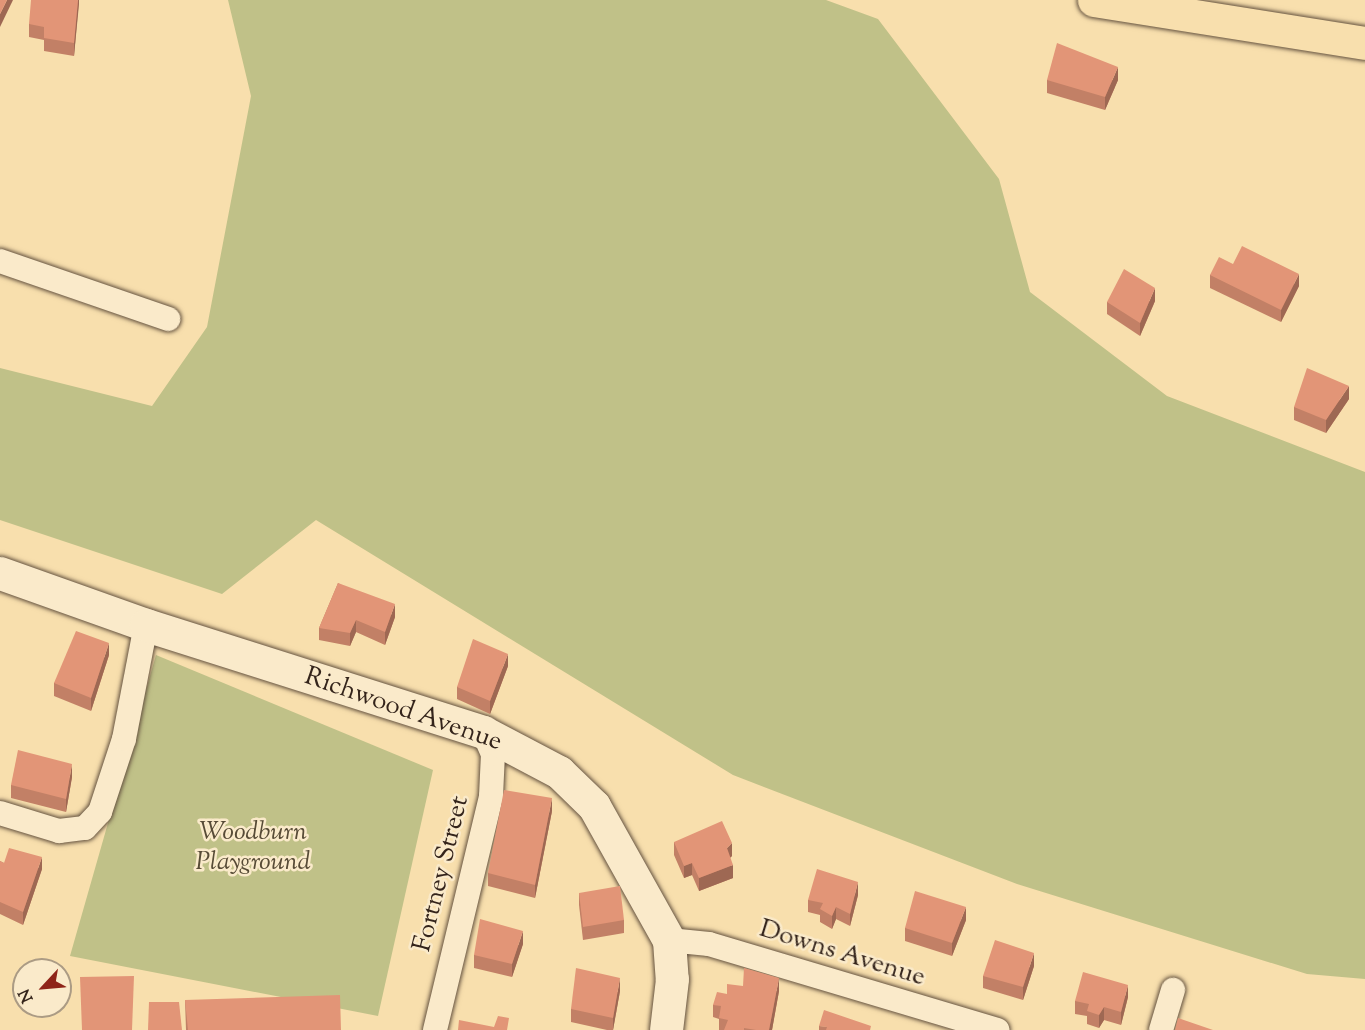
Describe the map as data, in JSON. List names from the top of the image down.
{
  "streets": {
    "street": ["Richwood Avenue", "Fortney Street", "Downs Avenue"]
  },
  "crossings": [
    ["Richwood Avenue", "Fortney Street"],
    ["Richwood Avenue", "Downs Avenue"]
  ],
  "parks": ["Woodburn Playground"],
  "north": "bottom left"
}
